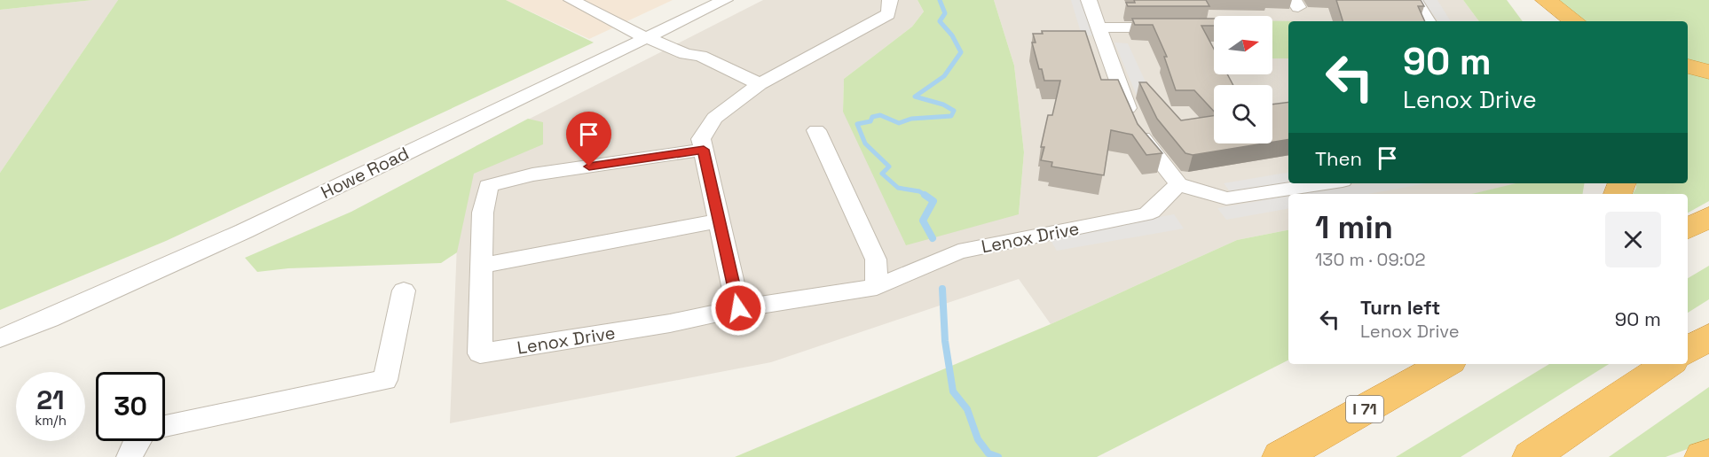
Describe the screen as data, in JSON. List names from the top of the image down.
{
  "streets": {
    "highway": ["I 71"],
    "street": ["Howe Road", "Lenox Drive"]
  },
  "north": "right",
  "page": {
    "turn": ["90 m", "Lenox Drive"],
    "then": "Then",
    "heading": ["1 min", "130 m · 09:02"],
    "list": [
      {
        "name": "Turn left",
        "note": "Lenox Drive",
        "value": "90 m"
      }
    ],
    "speed": "21 km/h",
    "limit": "30"
  }
}
